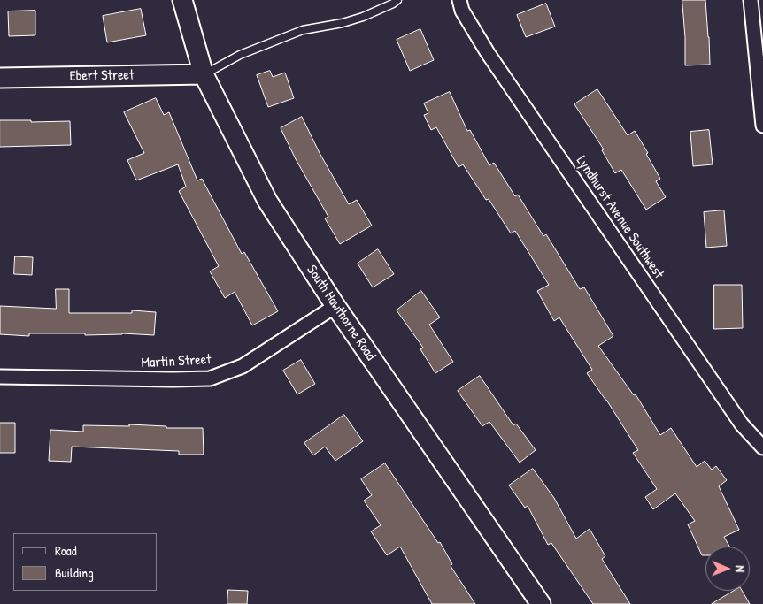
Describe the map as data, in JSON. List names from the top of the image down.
{
  "streets": {
    "main road": ["Ebert Street", "South Hawthorne Road"],
    "street": ["Lyndhurst Avenue Southwest", "Martin Street"]
  },
  "crossings": [
    ["Ebert Street", "South Hawthorne Road"],
    ["South Hawthorne Road", "Martin Street"]
  ],
  "legend": ["Road", "Building"],
  "north": "right"
}
